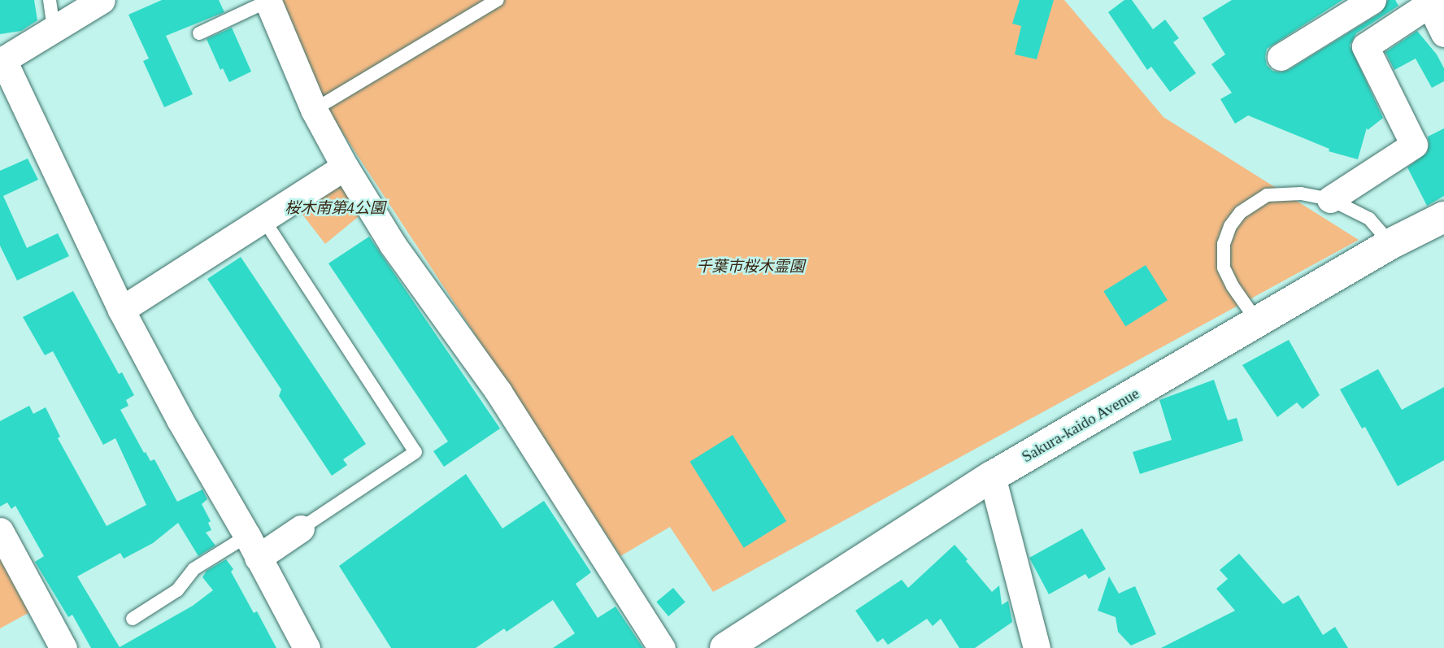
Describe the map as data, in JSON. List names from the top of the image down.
{
  "streets": {
    "highway": ["Sakura-kaido Avenue"]
  },
  "parks": ["桜木南第4公園", "千葉市桜木霊園"]
}
